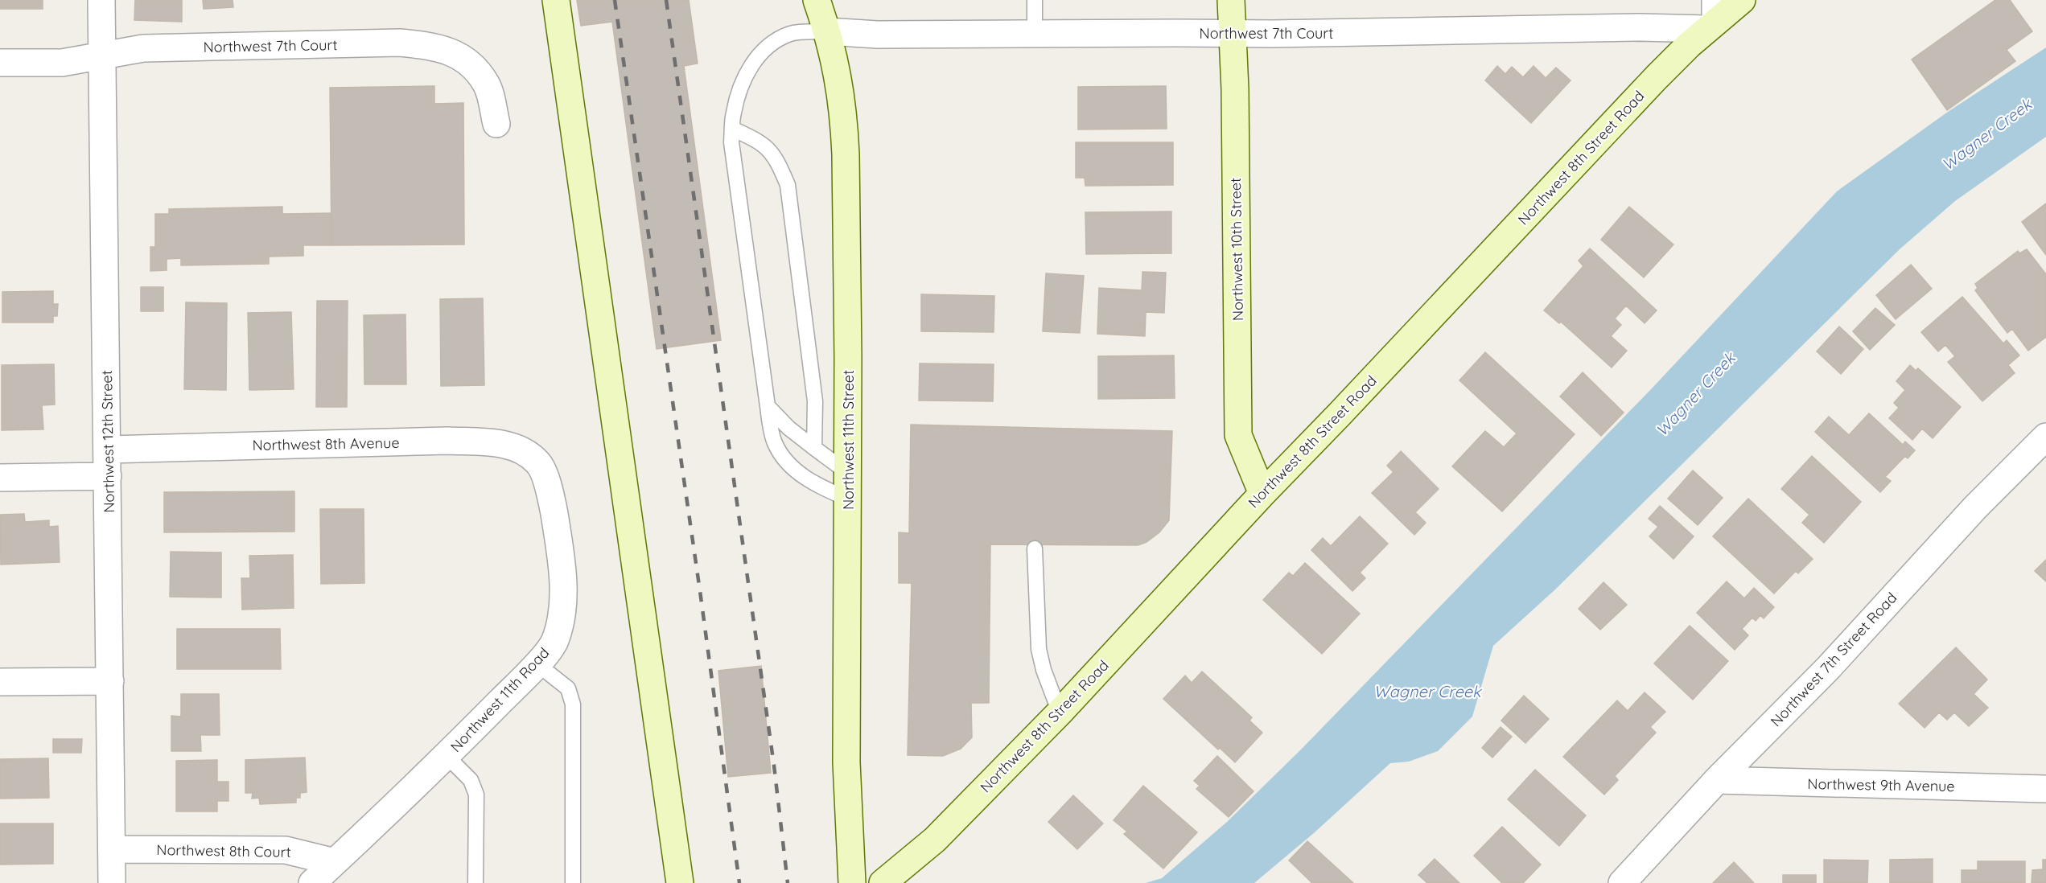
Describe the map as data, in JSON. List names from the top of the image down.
{
  "streets": {
    "street": [
      "Northwest 7th Court",
      "Northwest 8th Street Road",
      "Northwest 10th Street",
      "Northwest 11th Street",
      "Northwest 12th Street",
      "Northwest 8th Avenue",
      "Northwest 7th Street Road",
      "Northwest 11th Road",
      "Northwest 9th Avenue",
      "Northwest 8th Court"
    ]
  },
  "crossings": [
    ["Northwest 7th Court", "Northwest 8th Street Road"],
    ["Northwest 7th Court", "Northwest 10th Street"],
    ["Northwest 7th Court", "Northwest 11th Street"],
    ["Northwest 7th Court", "Northwest 12th Street"],
    ["Northwest 8th Street Road", "Northwest 10th Street"],
    ["Northwest 12th Street", "Northwest 8th Avenue"],
    ["Northwest 12th Street", "Northwest 8th Court"],
    ["Northwest 8th Avenue", "Northwest 11th Road"],
    ["Northwest 7th Street Road", "Northwest 9th Avenue"],
    ["Northwest 11th Road", "Northwest 8th Court"]
  ],
  "water": ["Wagner Creek"]
}
